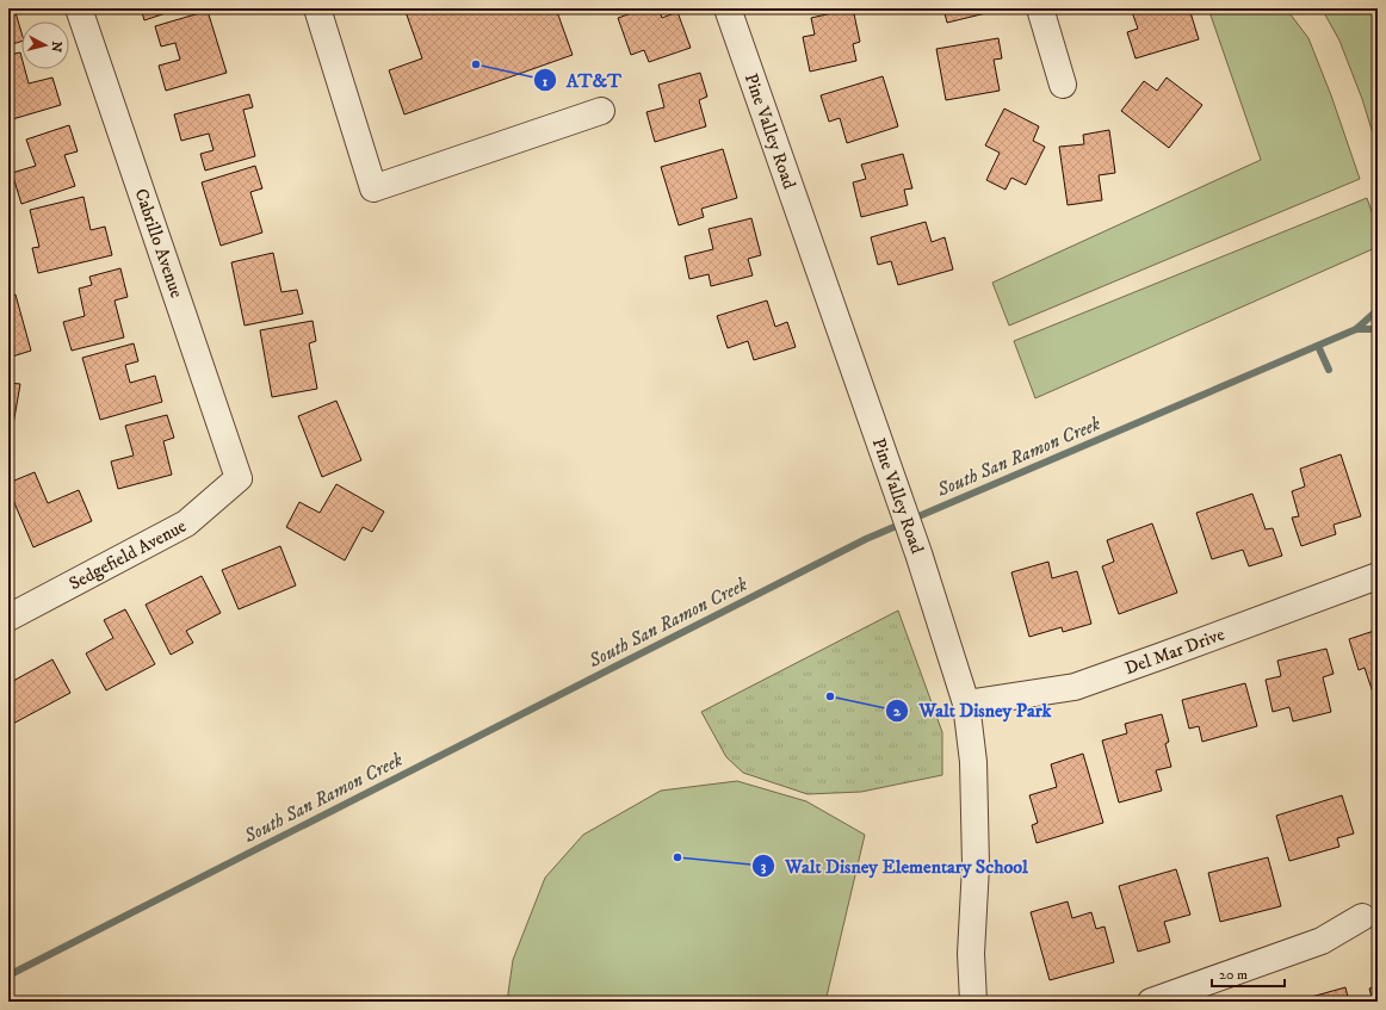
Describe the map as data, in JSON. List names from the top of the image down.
{
  "streets": {
    "street": [
      "Pine Valley Road",
      "Cabrillo Avenue",
      "Sedgefield Avenue",
      "Del Mar Drive"
    ]
  },
  "crossings": [
    ["Pine Valley Road", "Del Mar Drive"],
    ["Cabrillo Avenue", "Sedgefield Avenue"]
  ],
  "water": ["South San Ramon Creek"],
  "places": ["AT&T", "Walt Disney Park", "Walt Disney Elementary School"],
  "scale_bar": "20 m",
  "north": "right"
}
